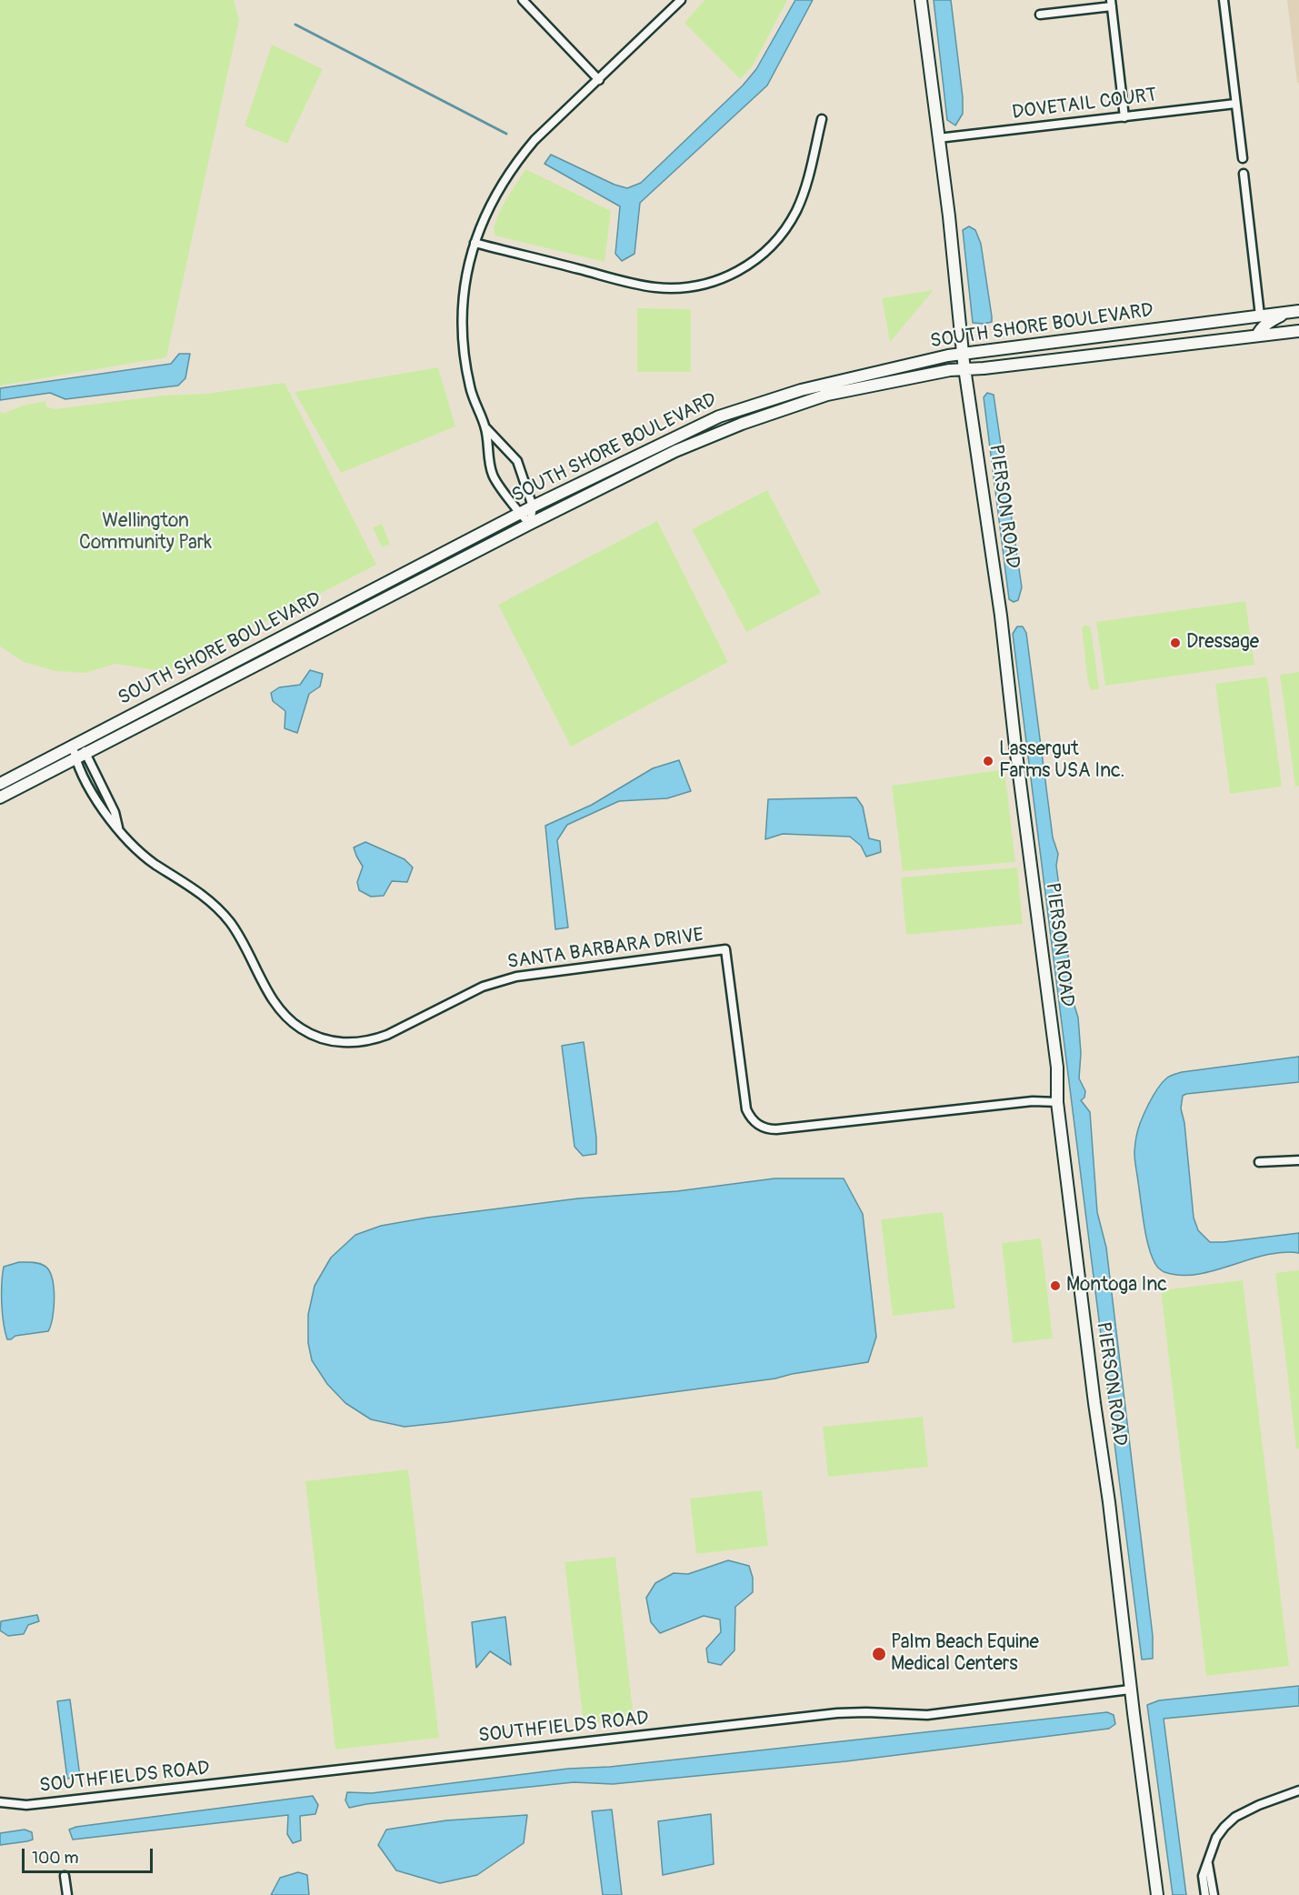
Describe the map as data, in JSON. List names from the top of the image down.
{
  "streets": {
    "street": [
      "DOVETAIL COURT",
      "SOUTH SHORE BOULEVARD",
      "PIERSON ROAD",
      "SANTA BARBARA DRIVE",
      "SOUTHFIELDS ROAD"
    ]
  },
  "crossings": [
    ["DOVETAIL COURT", "PIERSON ROAD"],
    ["SOUTH SHORE BOULEVARD", "PIERSON ROAD"],
    ["SOUTH SHORE BOULEVARD", "SANTA BARBARA DRIVE"],
    ["PIERSON ROAD", "SANTA BARBARA DRIVE"],
    ["PIERSON ROAD", "SOUTHFIELDS ROAD"]
  ],
  "parks": ["Wellington Community Park"],
  "places": [
    "Dressage",
    "Lassergut Farms USA Inc.",
    "Montoga Inc",
    "Palm Beach Equine Medical Centers"
  ],
  "scale_bar": "100 m"
}
